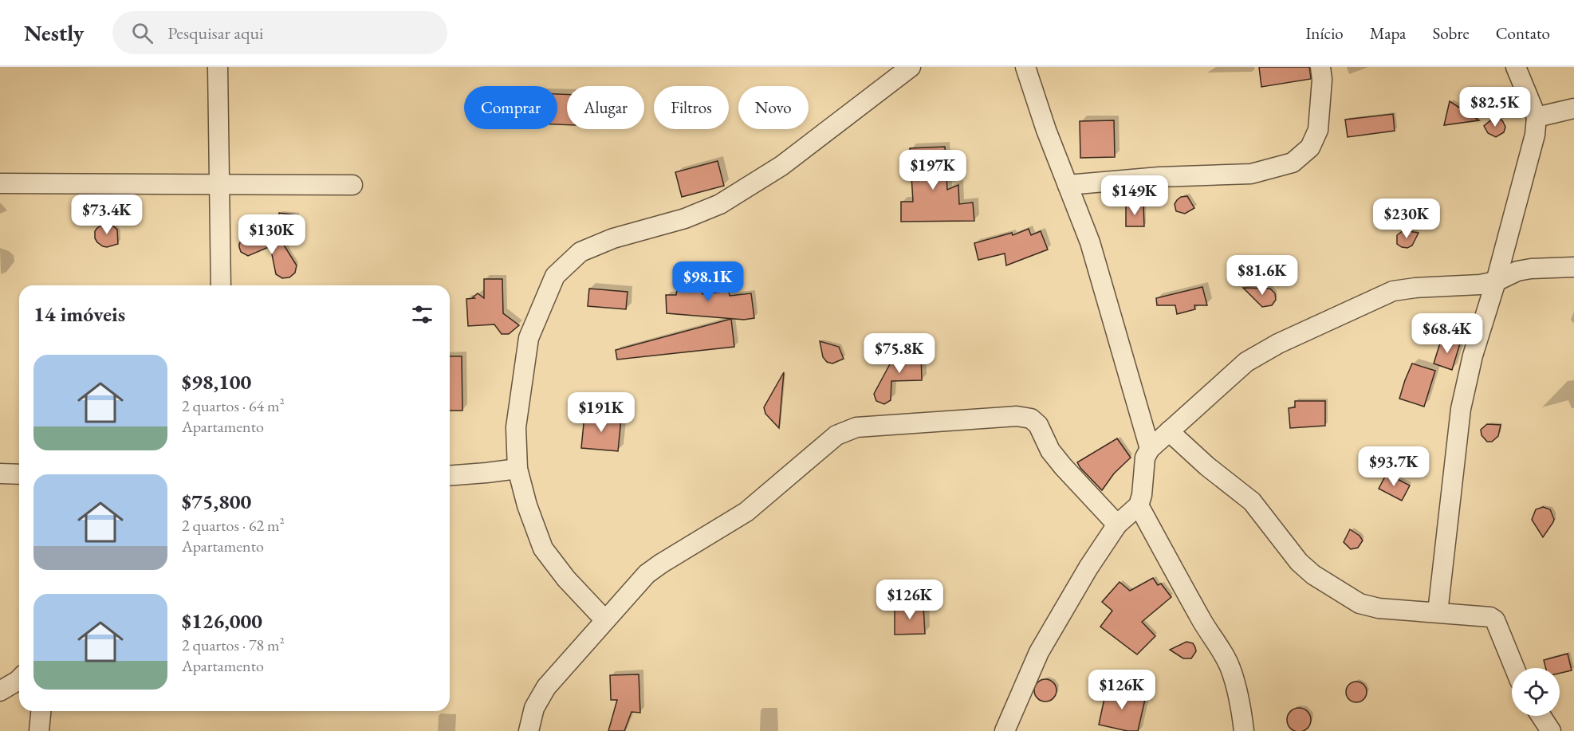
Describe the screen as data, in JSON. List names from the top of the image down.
{
  "page": {
    "header": "Nestly",
    "search": "Pesquisar aqui",
    "nav": [
      "Início",
      "Mapa",
      "Sobre",
      "Contato"
    ],
    "chip": [
      "Comprar",
      "Alugar",
      "Filtros",
      "Novo"
    ],
    "price": [
      "$82.5K",
      "$197K",
      "$149K",
      "$73.4K",
      "$230K",
      "$130K",
      "$81.6K",
      "$98.1K",
      "$68.4K",
      "$75.8K",
      "$191K",
      "$93.7K",
      "$126K",
      "$126K"
    ],
    "heading": "14 imóveis",
    "list": [
      {
        "name": "$98,100",
        "note": "2 quartos · 64 m² · Apartamento"
      },
      {
        "name": "$75,800",
        "note": "2 quartos · 62 m² · Apartamento"
      },
      {
        "name": "$126,000",
        "note": "2 quartos · 78 m² · Apartamento"
      }
    ]
  }
}
